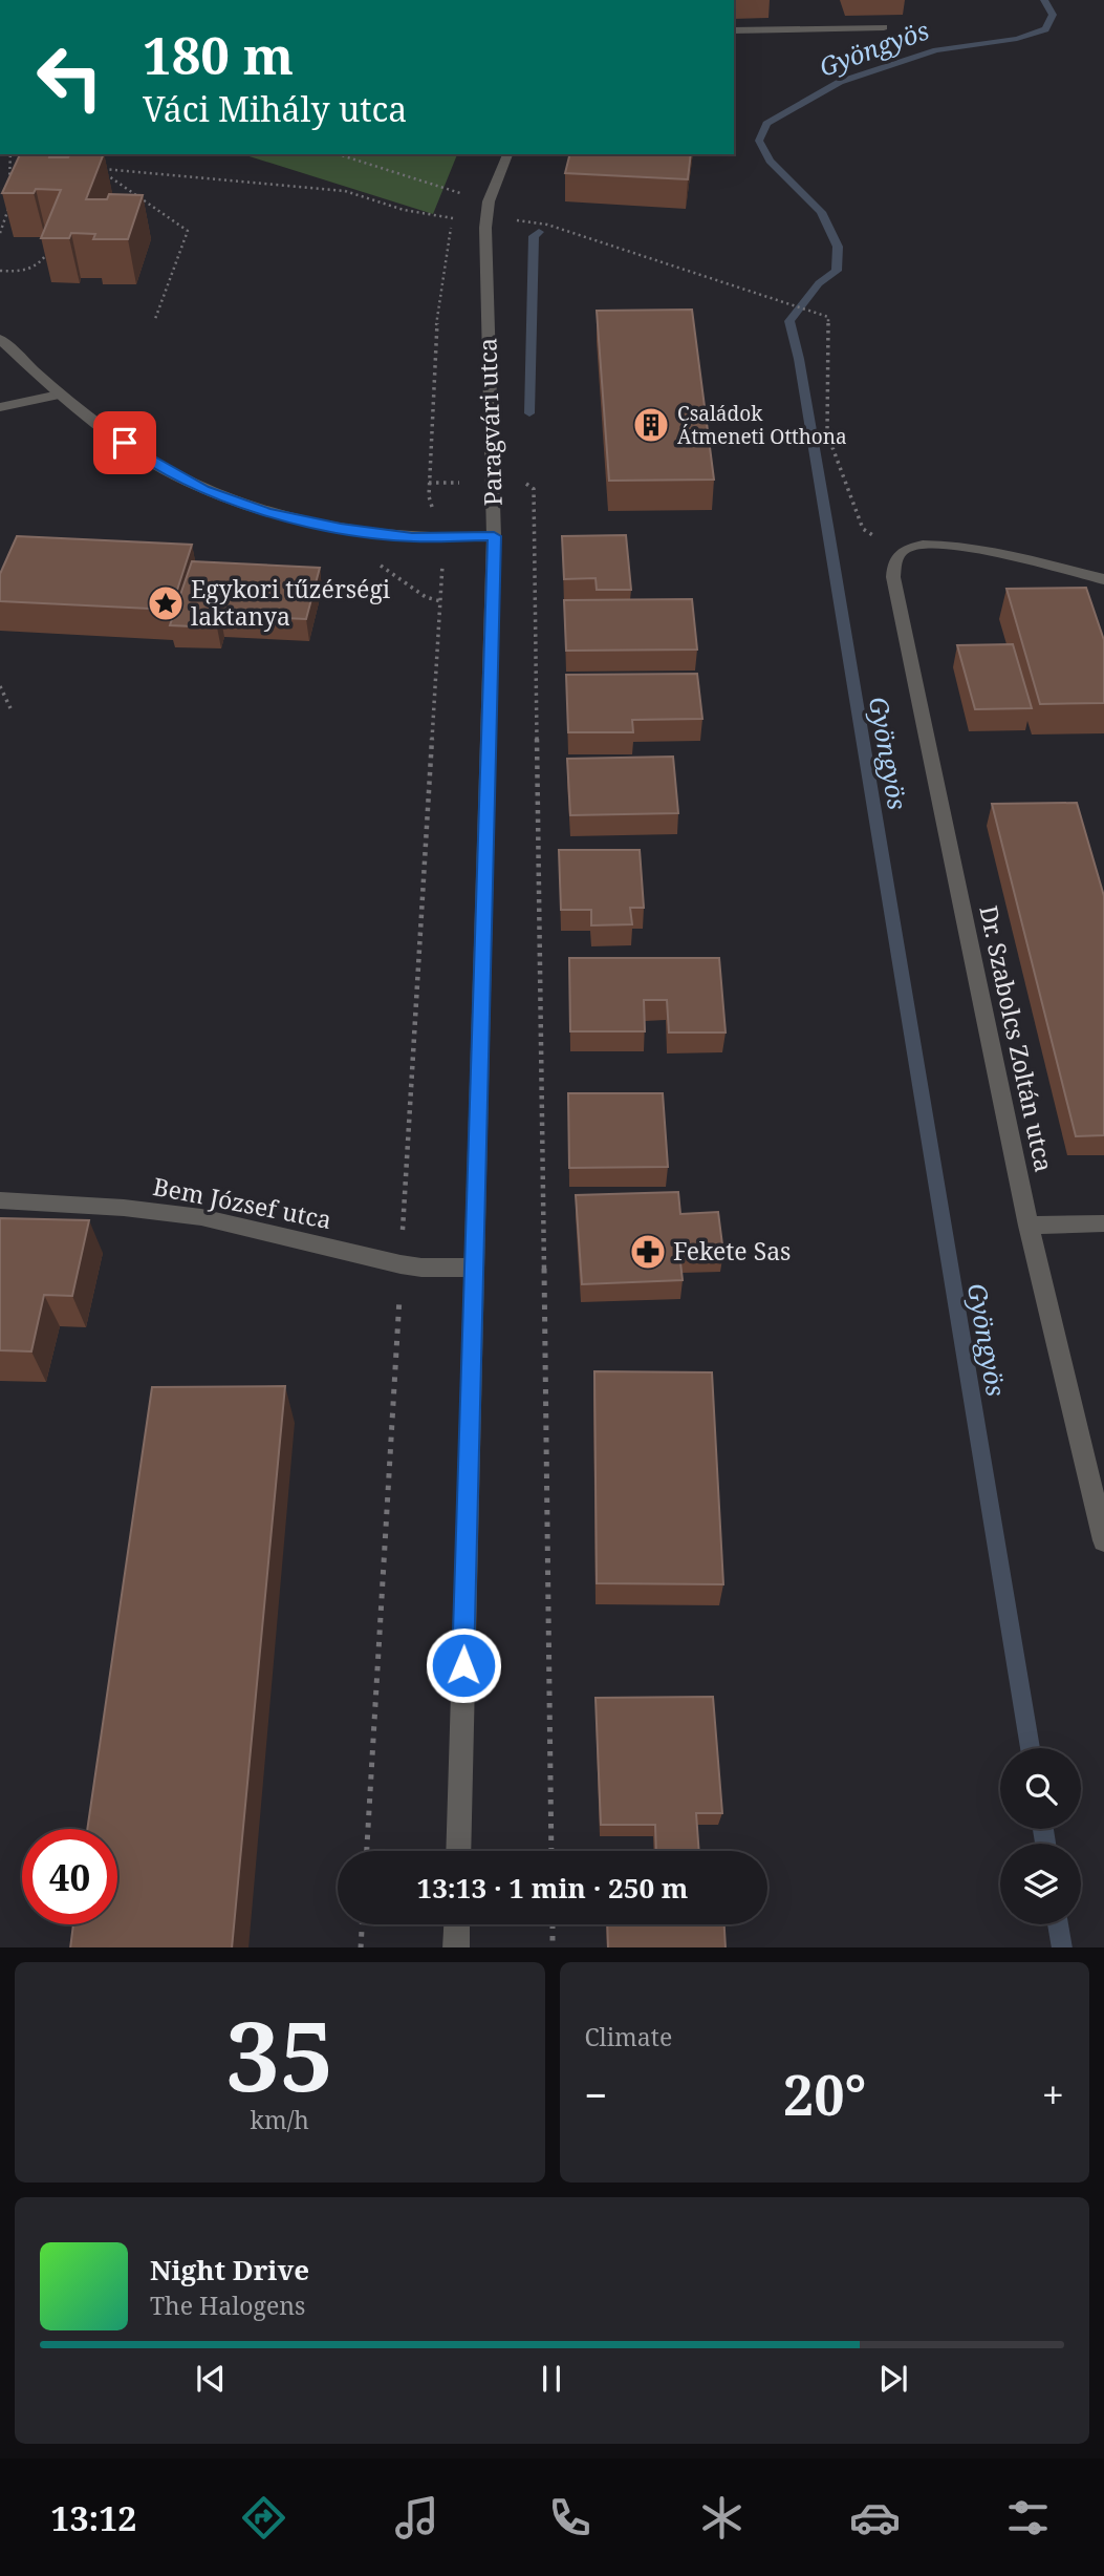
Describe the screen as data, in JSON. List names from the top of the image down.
{
  "streets": {
    "street": ["Paragvári utca", "Dr. Szabolcs Zoltán utca", "Bem József utca"]
  },
  "crossings": [
    ["Paragvári utca", "Bem József utca"]
  ],
  "water": ["Gyöngyös"],
  "places": {
    "building": ["Családok Átmeneti Otthona"],
    "place": ["Egykori tűzérségi laktanya"],
    "pharmacy": ["Fekete Sas"]
  },
  "page": {
    "turn": ["180 m", "Váci Mihály utca"],
    "limit": "40",
    "trip": "13:13 · 1 min · 250 m",
    "tile": [
      ["35", "km/h"],
      "Climate"
    ],
    "heat": ["−", "20°", "+"],
    "song": ["Night Drive", "The Halogens"],
    "tabs": "13:12"
  }
}
